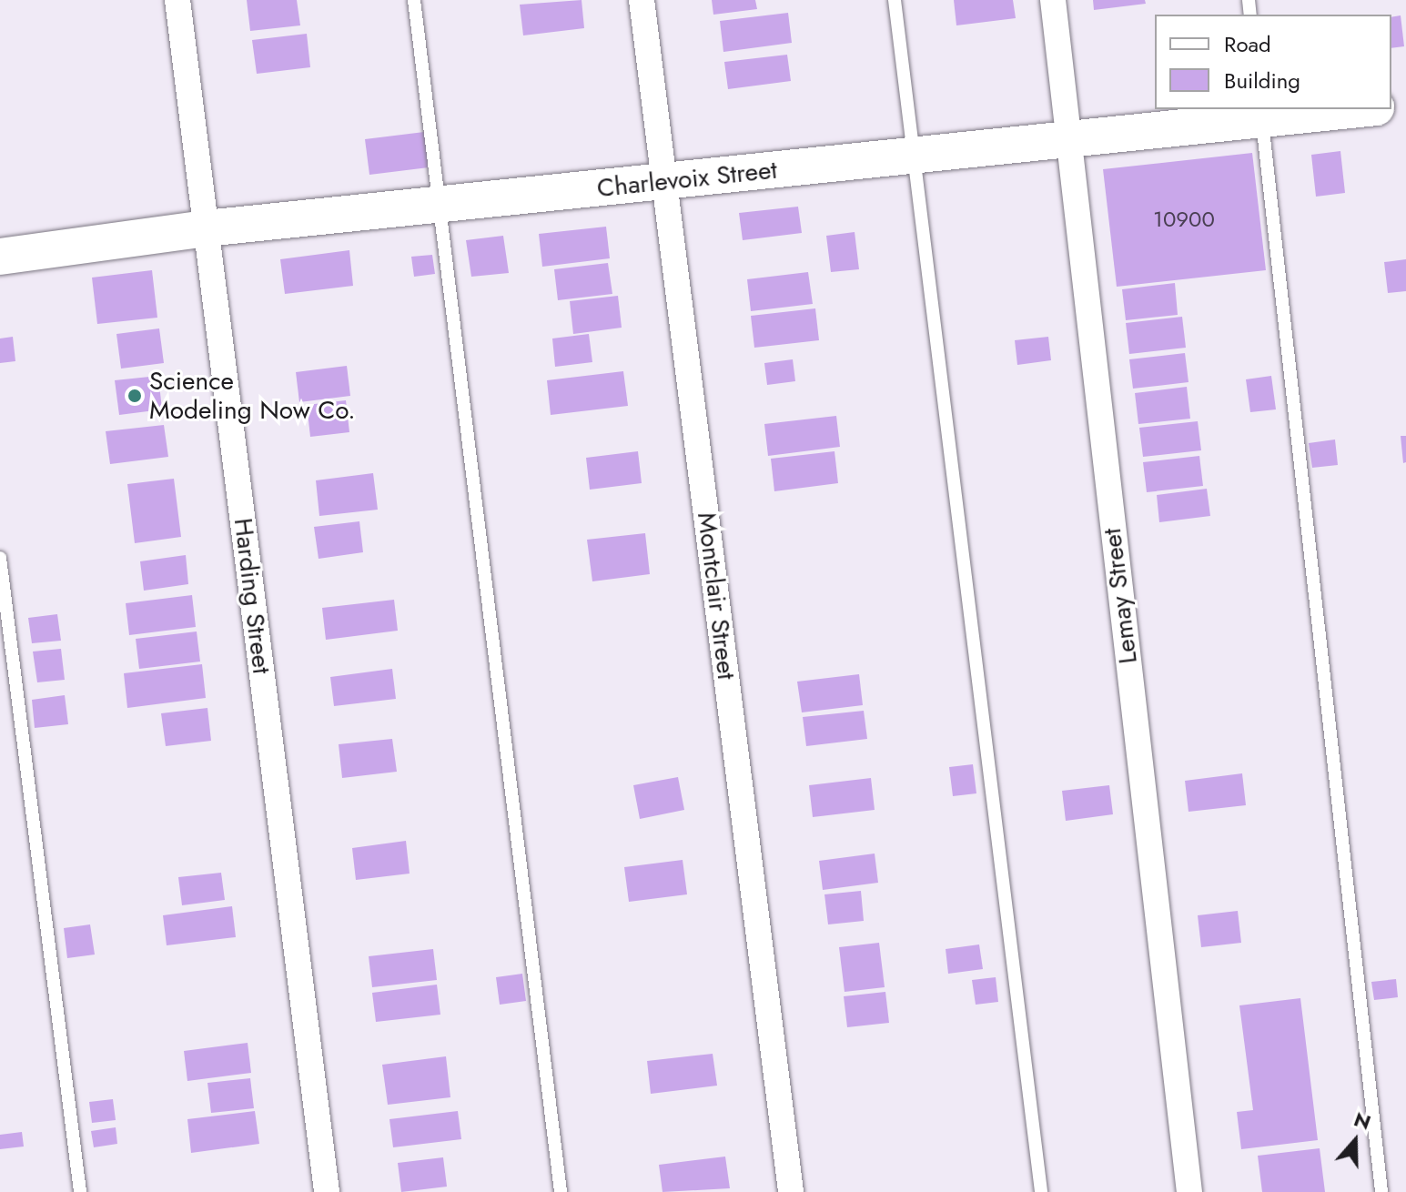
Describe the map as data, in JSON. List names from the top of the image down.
{
  "streets": {
    "street": [
      "Charlevoix Street",
      "Harding Street",
      "Montclair Street",
      "Lemay Street"
    ]
  },
  "crossings": [
    ["Charlevoix Street", "Harding Street"],
    ["Charlevoix Street", "Montclair Street"],
    ["Charlevoix Street", "Lemay Street"]
  ],
  "places": ["Science Modeling Now Co."],
  "house_numbers": ["10900"],
  "legend": ["Road", "Building"],
  "north": "top"
}
